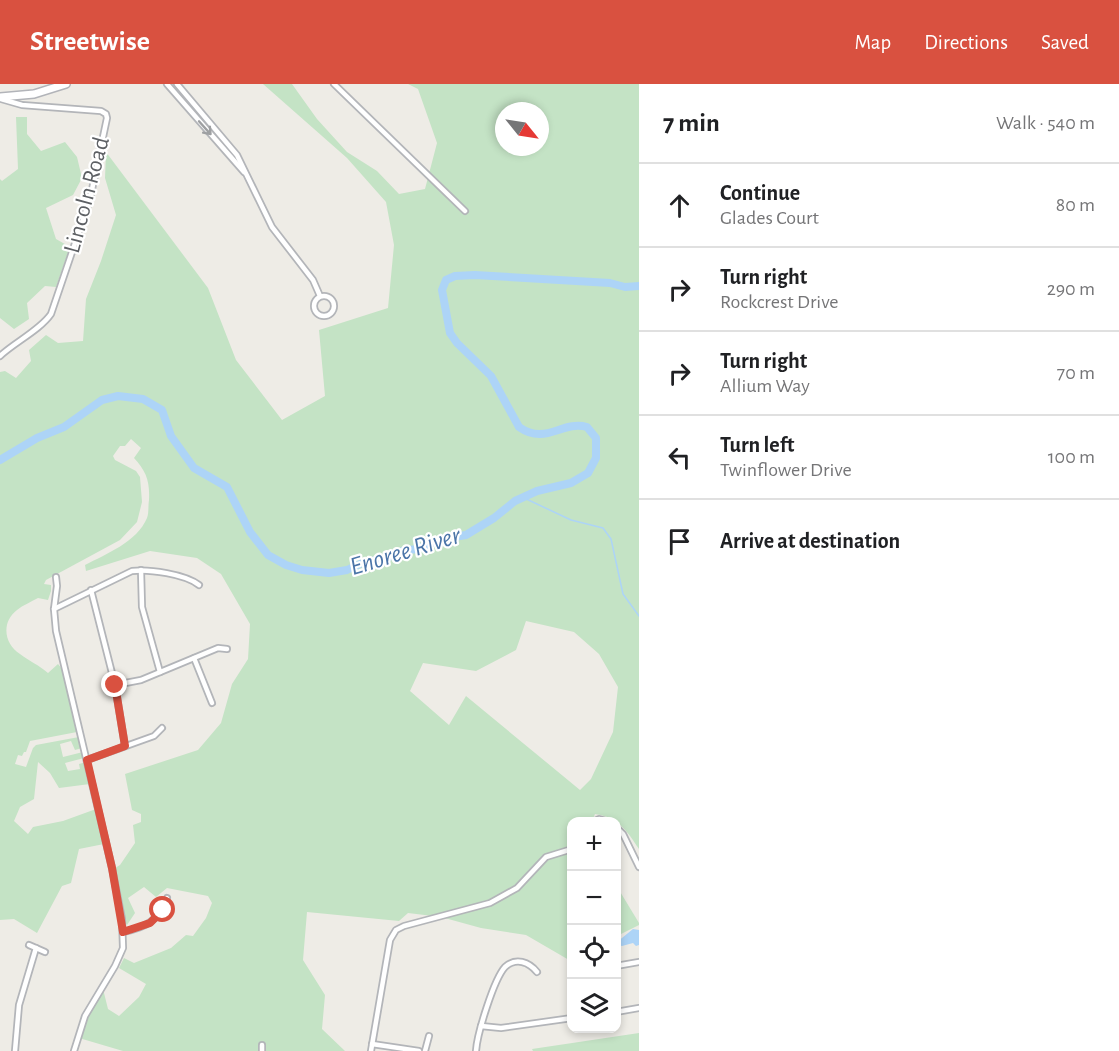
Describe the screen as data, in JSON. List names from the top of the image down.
{
  "streets": {
    "street": ["Lincoln Road"]
  },
  "water": ["Enoree River"],
  "north": "bottom right",
  "page": {
    "header": "Streetwise",
    "nav": ["Map", "Directions", "Saved"],
    "heading": ["7 min", "Walk · 540 m"],
    "list": [
      ["Continue", "Glades Court", "80 m"],
      ["Turn right", "Rockcrest Drive", "290 m"],
      ["Turn right", "Allium Way", "70 m"],
      ["Turn left", "Twinflower Drive", "100 m"],
      "Arrive at destination"
    ],
    "map_buttons": ["+", "−"]
  }
}
